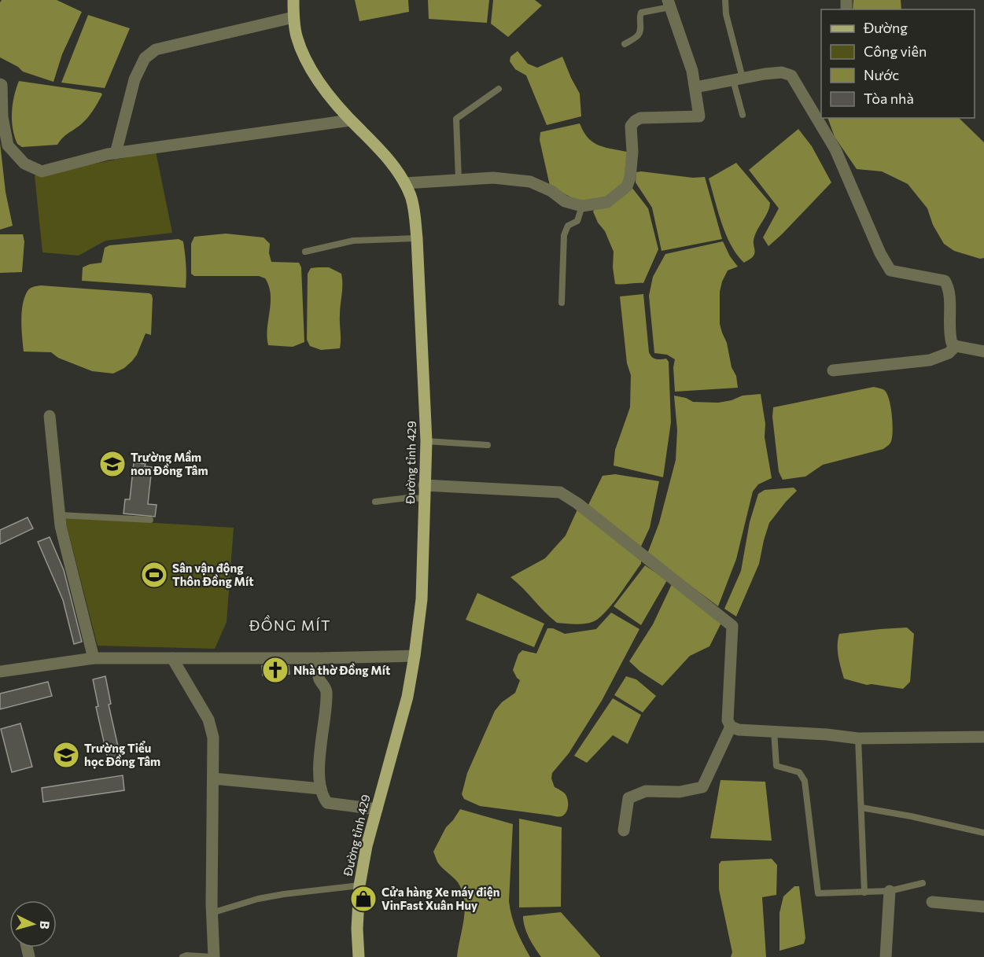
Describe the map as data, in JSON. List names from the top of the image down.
{
  "streets": {
    "main road": ["Đường tỉnh 429"]
  },
  "districts": ["ĐỒNG MÍT"],
  "places": {
    "school or university": ["Trường Mầm non Đồng Tâm", "Trường Tiểu học Đồng Tâm"],
    "sports": ["Sân vận động Thôn Đồng Mít"],
    "church": ["Nhà thờ Đồng Mít"],
    "shop": ["Cửa hàng Xe máy điện VinFast Xuân Huy"]
  },
  "legend": [
    "Đường",
    "Công viên",
    "Nước",
    "Tòa nhà"
  ],
  "north": "right"
}
